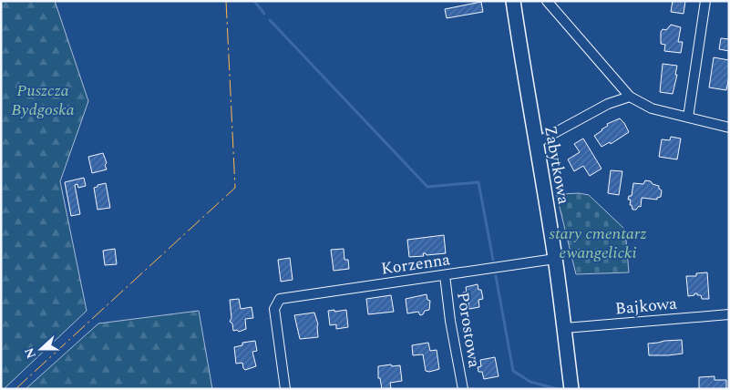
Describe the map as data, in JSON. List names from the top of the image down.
{
  "streets": {
    "street": [
      "Zabytkowa",
      "Korzenna",
      "Bajkowa",
      "Porostowa"
    ]
  },
  "crossings": [
    ["Zabytkowa", "Korzenna"],
    ["Zabytkowa", "Bajkowa"],
    ["Korzenna", "Porostowa"]
  ],
  "parks": ["Puszcza Bydgoska", "stary cmentarz ewangelicki"],
  "north": "left"
}
